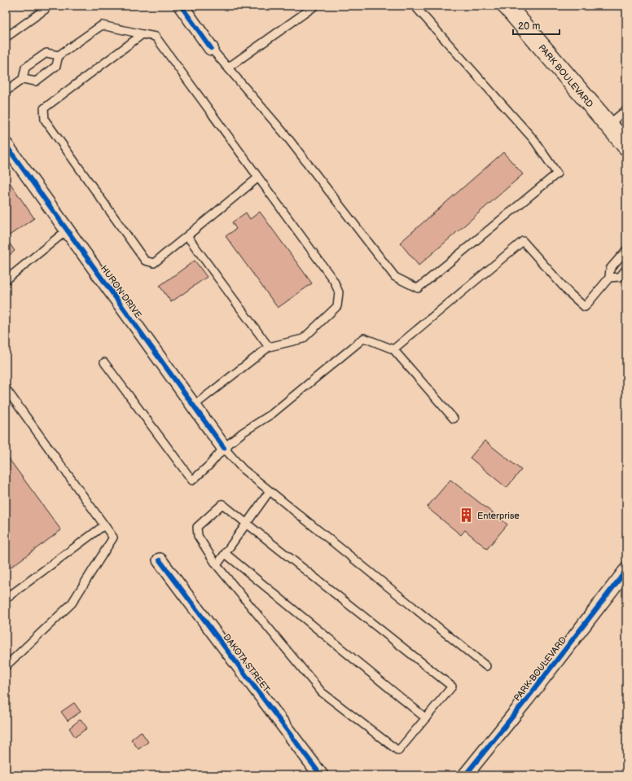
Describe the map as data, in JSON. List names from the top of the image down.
{
  "streets": {
    "main road": ["PARK BOULEVARD"],
    "street": ["HURON DRIVE", "DAKOTA STREET"]
  },
  "places": {
    "building": ["Enterprise"]
  },
  "scale_bar": "20 m"
}
